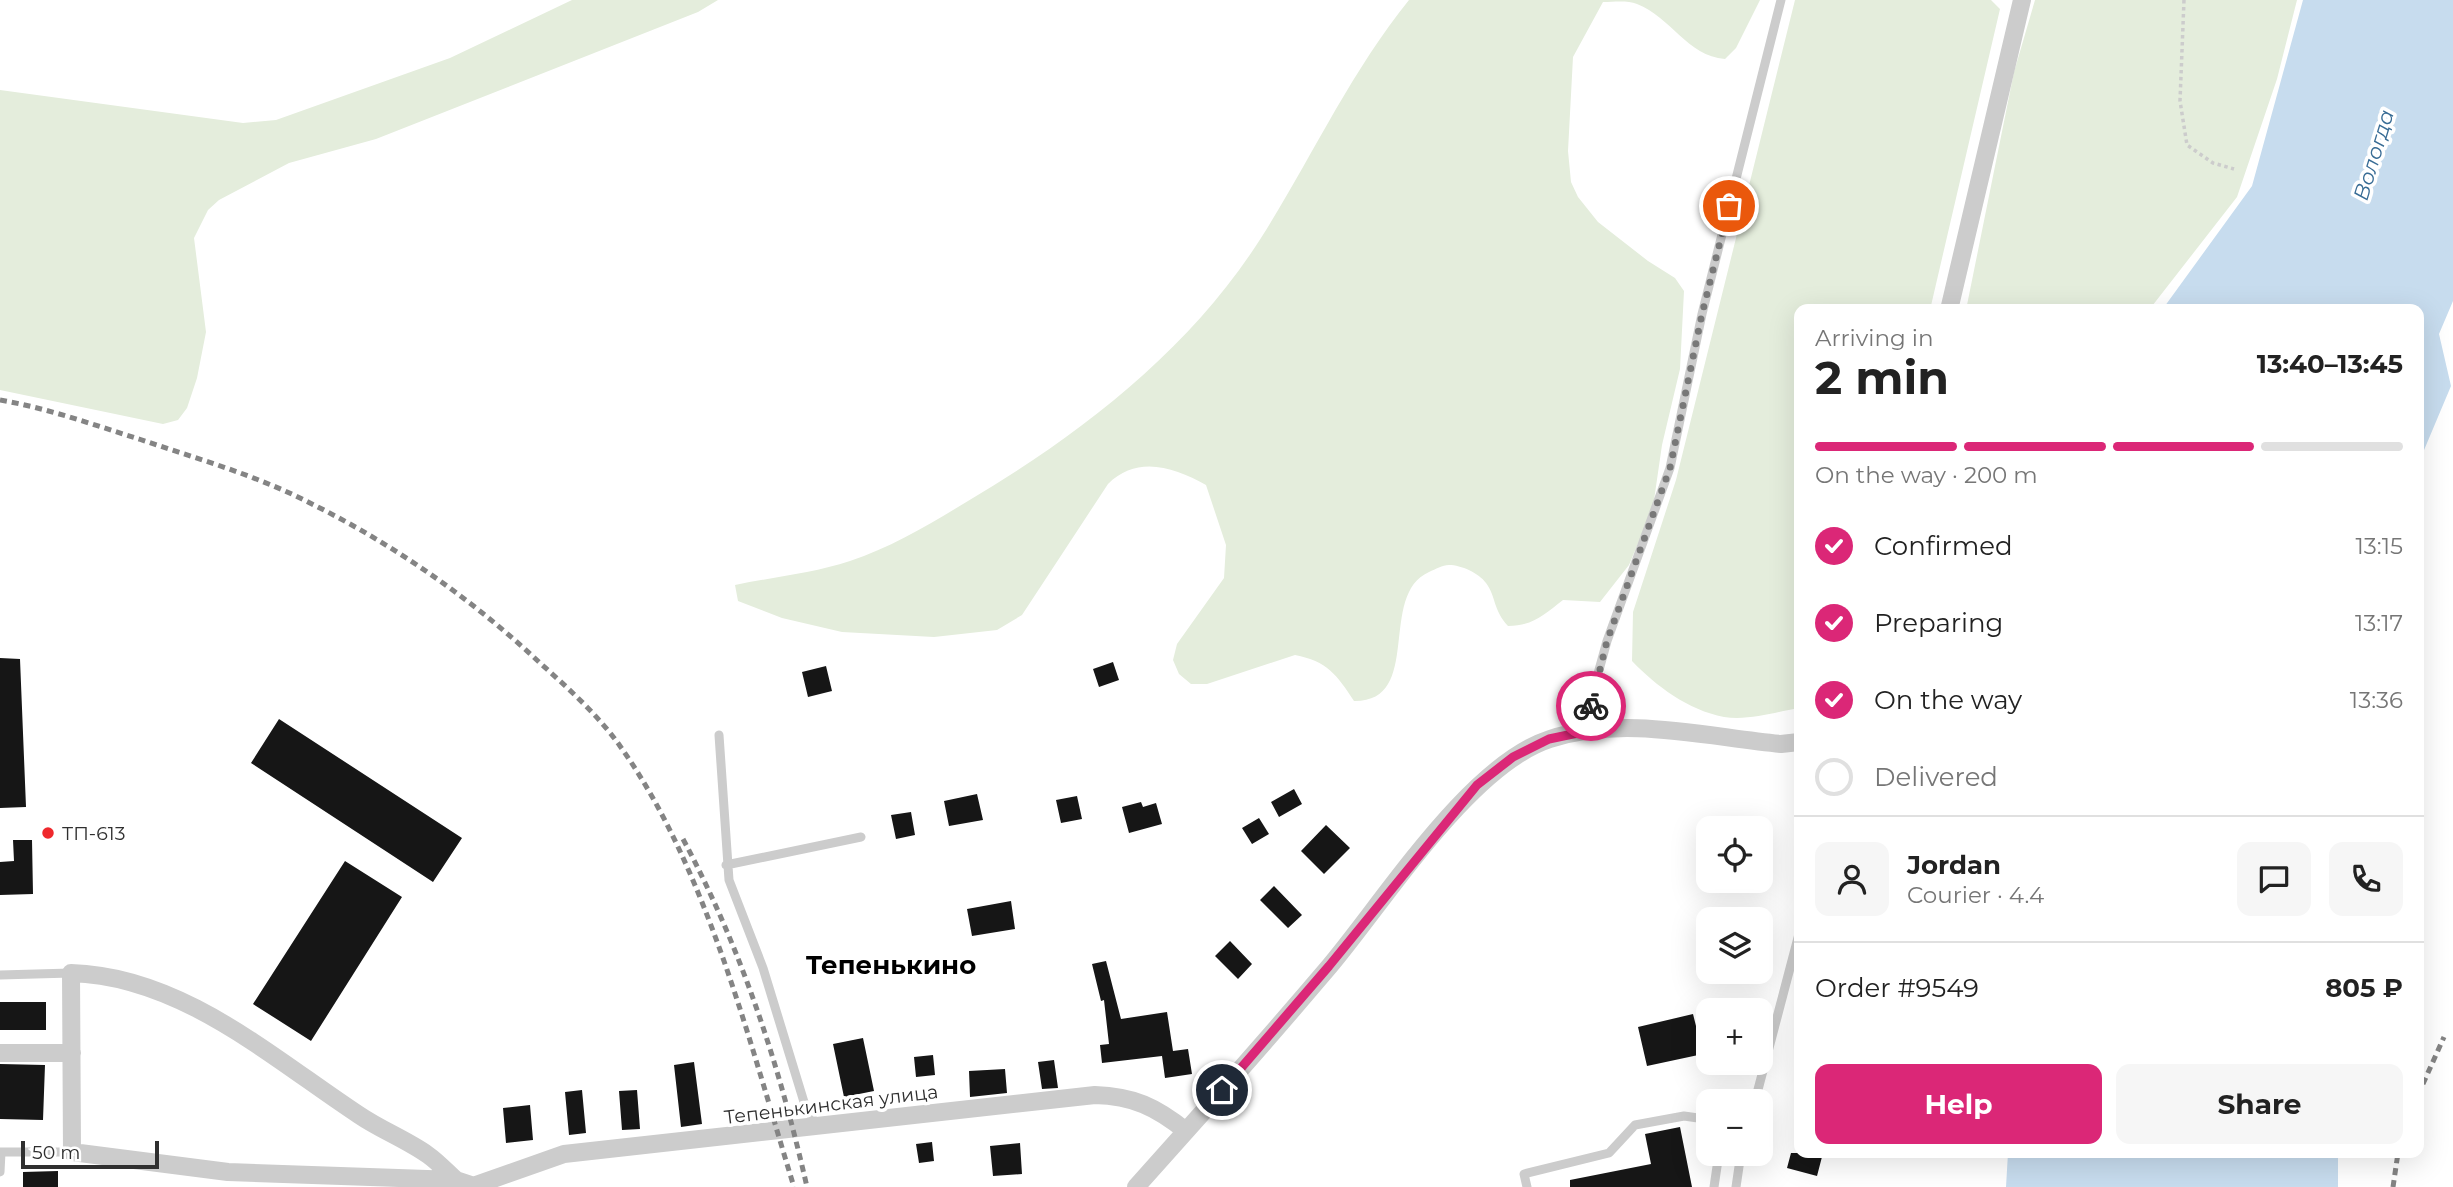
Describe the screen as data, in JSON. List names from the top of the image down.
{
  "streets": {
    "street": ["Тепенькинская улица"]
  },
  "districts": ["Тепенькино"],
  "water": ["Вологда"],
  "places": ["ТП-613"],
  "scale_bar": "50 m",
  "page": {
    "heading": ["2 min", "Arriving in", "13:40–13:45"],
    "panel": [
      "Jordan",
      "Courier · 4.4",
      "Order #9549",
      "805 ₽"
    ],
    "bar": "On the way · 200 m",
    "list": [
      ["Confirmed", "13:15"],
      ["Preparing", "13:17"],
      ["On the way", "13:36"],
      "Delivered"
    ],
    "map_buttons": ["+", "−"],
    "buttons": ["Help", "Share"],
    "scale": "50 m"
  }
}
